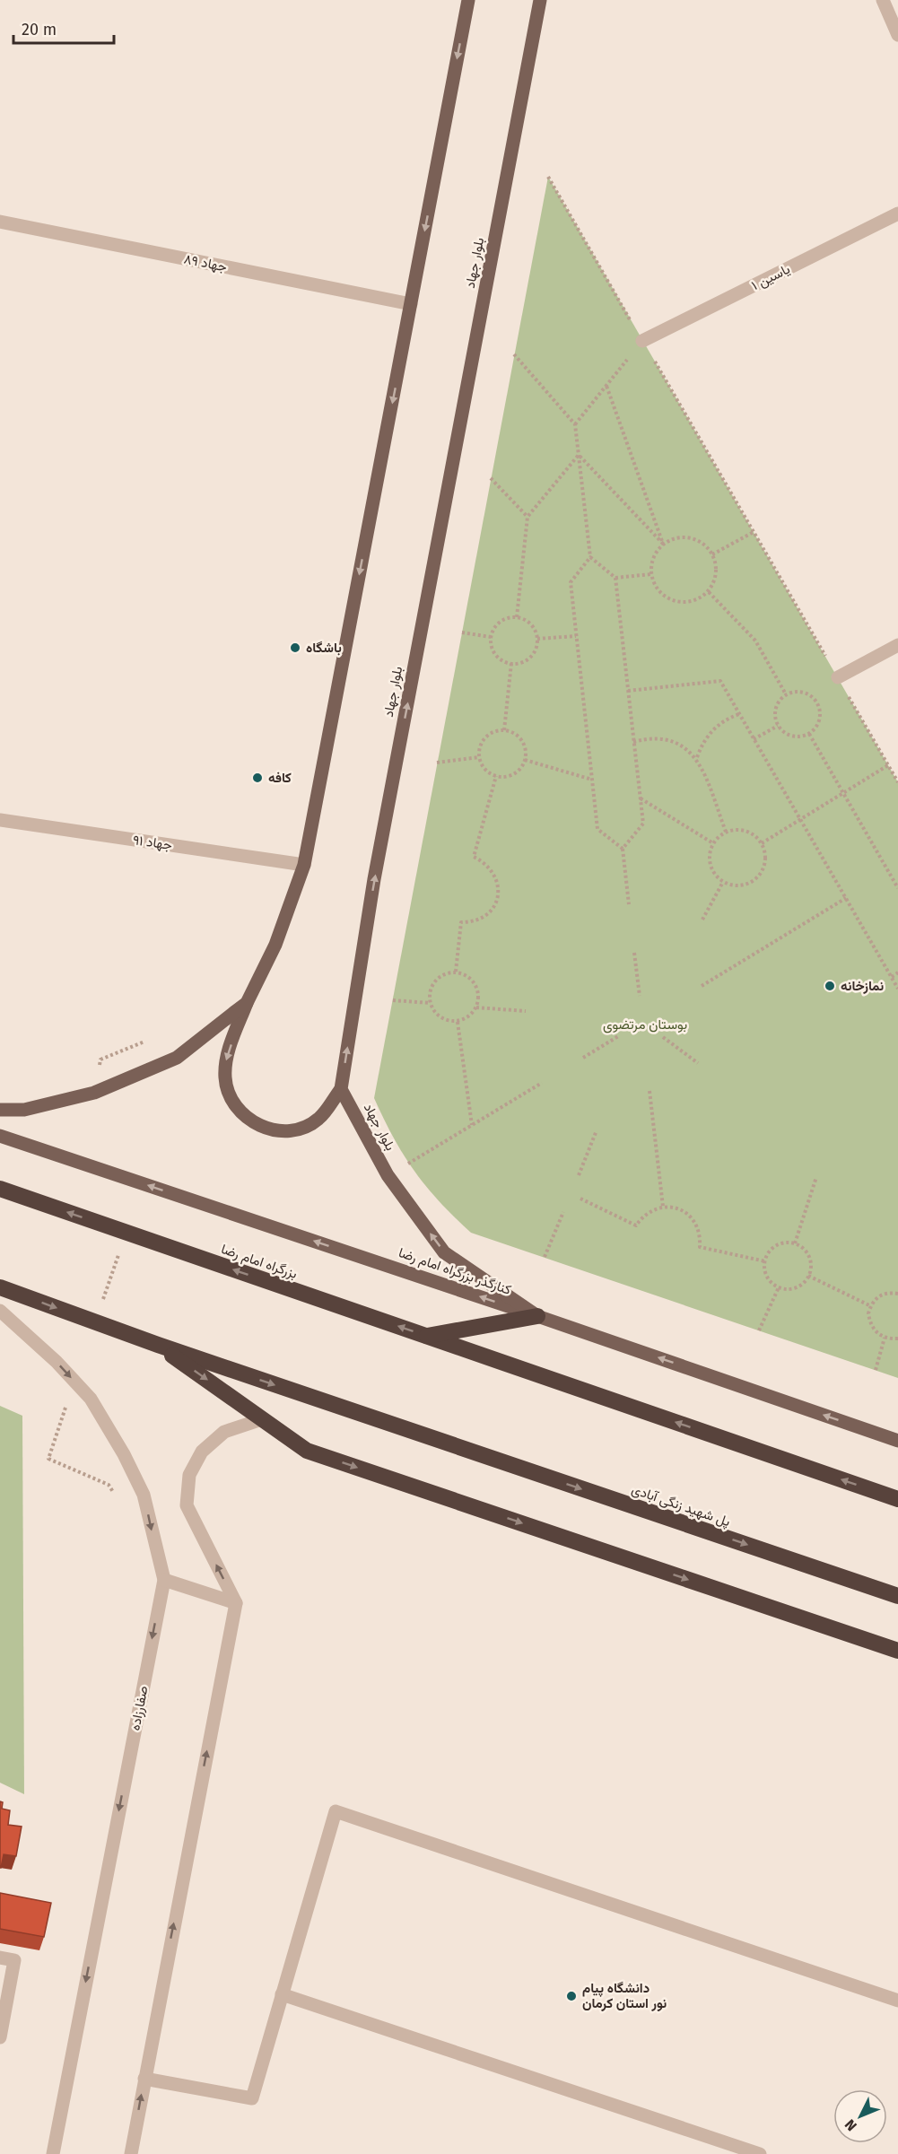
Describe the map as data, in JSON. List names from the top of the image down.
{
  "streets": {
    "highway": ["بزرگراه امام رضا", "پل شهید زنگی آبادی"],
    "main road": ["بلوار جهاد", "کنارگذر بزرگراه امام رضا"],
    "street": [
      "جهاد ۸۹",
      "یاسین ۱",
      "جهاد ۹۱",
      "صفارزاده"
    ]
  },
  "crossings": [
    ["بلوار جهاد", "کنارگذر بزرگراه امام رضا"]
  ],
  "one_way": ["کنارگذر بزرگراه امام رضا"],
  "parks": ["بوستان مرتضوی"],
  "places": [
    "باشگاه",
    "کافه",
    "نمازخانه",
    "دانشگاه پیام نور استان کرمان"
  ],
  "scale_bar": "20 m",
  "north": "bottom left"
}
